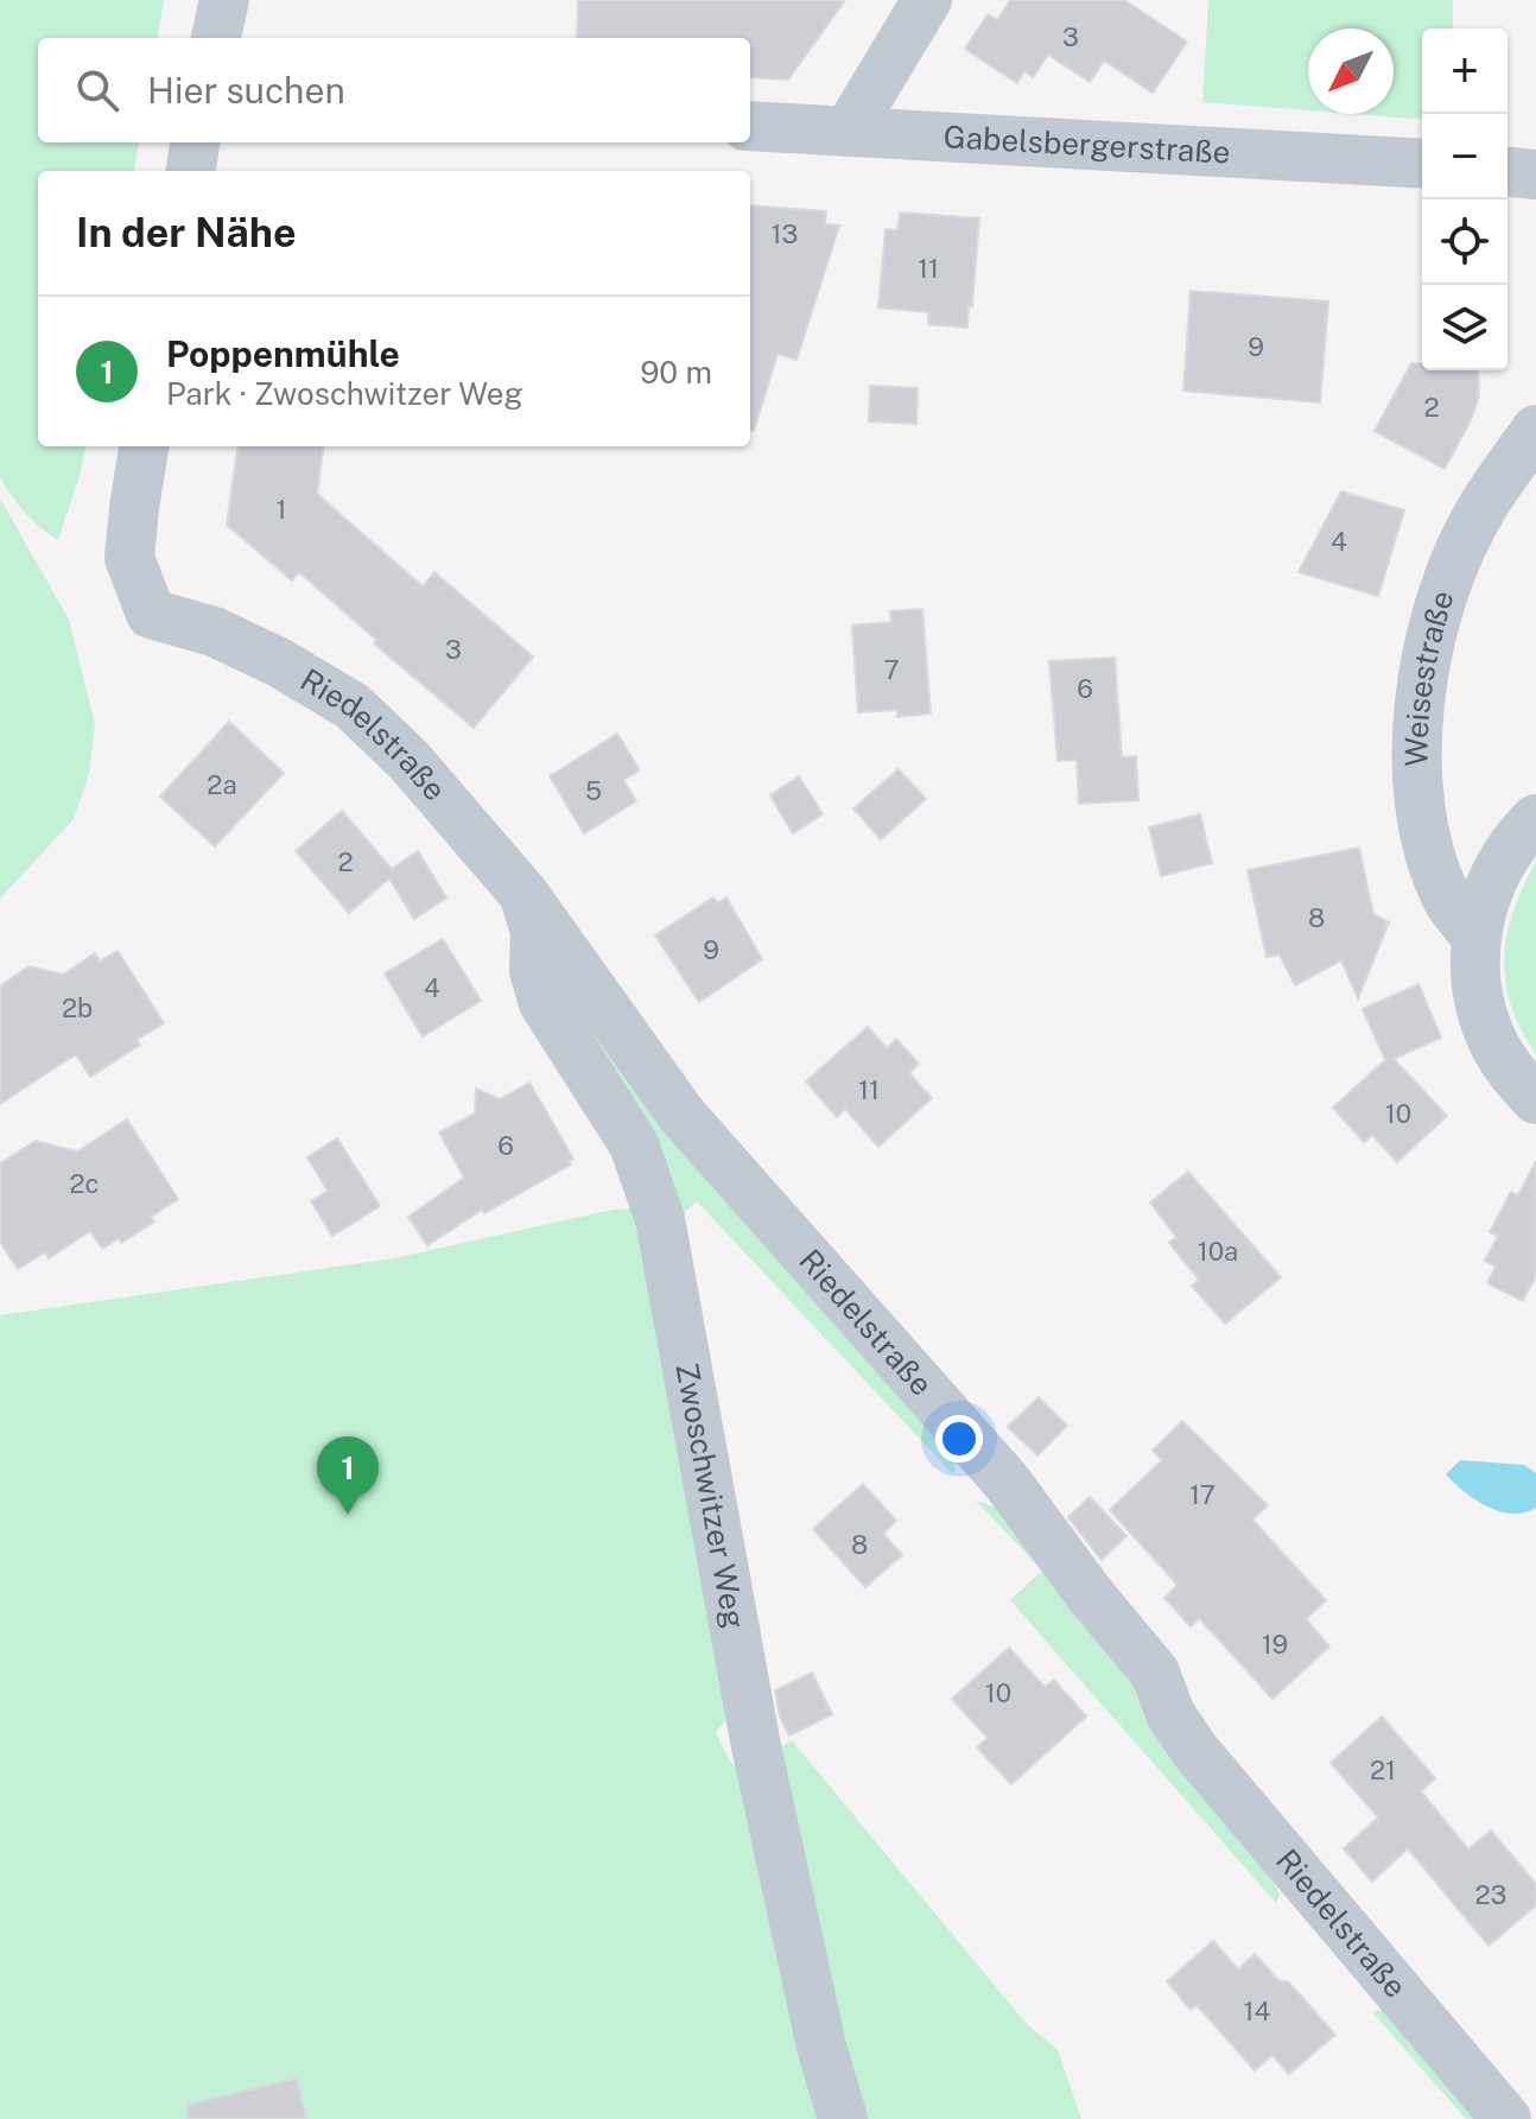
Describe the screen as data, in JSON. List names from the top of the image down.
{
  "streets": {
    "street": [
      "Gabelsbergerstraße",
      "Weisestraße",
      "Riedelstraße",
      "Zwoschwitzer Weg"
    ]
  },
  "crossings": [
    ["Riedelstraße", "Zwoschwitzer Weg"]
  ],
  "house_numbers": [
    "3",
    "13",
    "11",
    "9",
    "2",
    "1",
    "4",
    "3",
    "7",
    "6",
    "2a",
    "5",
    "2",
    "8",
    "9",
    "4",
    "2b",
    "11",
    "10",
    "6",
    "2c",
    "10a",
    "17",
    "8",
    "19",
    "10",
    "21",
    "23",
    "14"
  ],
  "north": "bottom left",
  "page": {
    "map_buttons": ["+", "−"],
    "search": "Hier suchen",
    "heading": "In der Nähe",
    "list": [
      {
        "mark": "1",
        "name": "Poppenmühle",
        "note": "Park · Zwoschwitzer Weg",
        "value": "90 m"
      }
    ],
    "pins": "1"
  }
}
